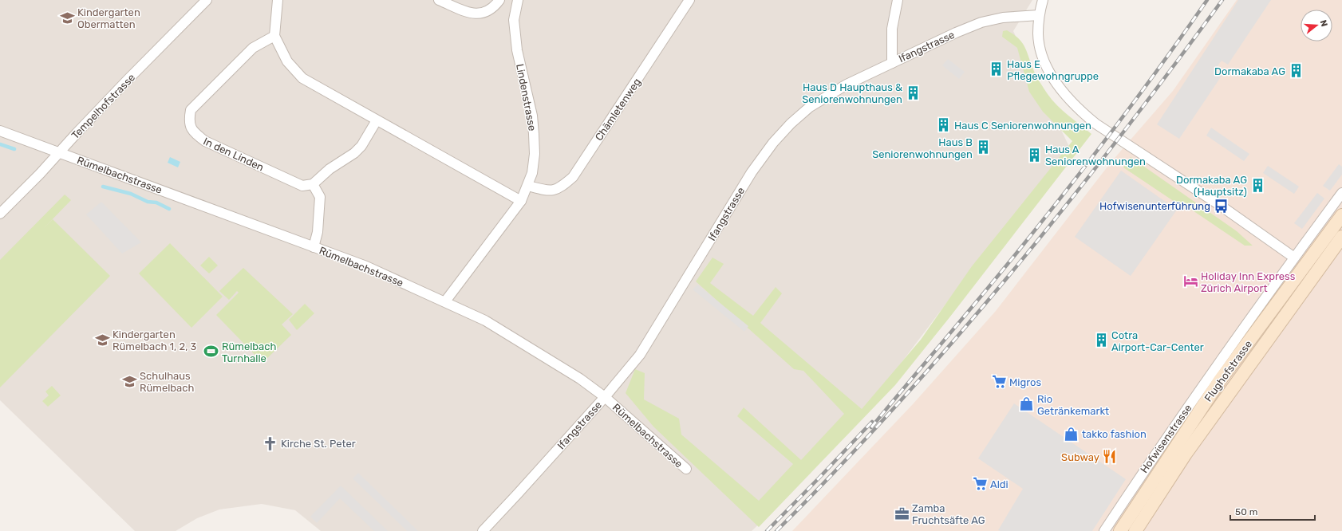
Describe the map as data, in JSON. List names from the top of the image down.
{
  "streets": {
    "main road": ["Flughofstrasse"],
    "street": [
      "Ifangstrasse",
      "Lindenstrasse",
      "Tempelhofstrasse",
      "Chämletenweg",
      "In den Linden",
      "Rümelbachstrasse",
      "Hofwisenstrasse"
    ]
  },
  "crossings": [
    ["Ifangstrasse", "Rümelbachstrasse"],
    ["Lindenstrasse", "Chämletenweg"],
    ["Lindenstrasse", "Rümelbachstrasse"],
    ["Tempelhofstrasse", "Rümelbachstrasse"]
  ],
  "places": {
    "school or university": ["Kindergarten Obermatten", "Kindergarten Rümelbach 1, 2, 3", "Schulhaus Rümelbach"],
    "building": [
      "Haus E Pflegewohngruppe",
      "Dormakaba AG",
      "Haus D Haupthaus & Seniorenwohnungen",
      "Haus C Seniorenwohnungen",
      "Haus B Seniorenwohnungen",
      "Haus A Seniorenwohnungen",
      "Dormakaba AG (Hauptsitz)",
      "Cotra Airport-Car-Center"
    ],
    "bus stop": ["Hofwisenunterführung"],
    "hotel": ["Holiday Inn Express Zürich Airport"],
    "sports": ["Rümelbach Turnhalle"],
    "supermarket": ["Migros", "Aldi"],
    "shop": ["Rio Getränkemarkt", "takko fashion"],
    "church": ["Kirche St. Peter"],
    "restaurant": ["Subway"],
    "office": ["Zamba Fruchtsäfte AG"]
  },
  "scale_bar": "50 m",
  "north": "right"
}
